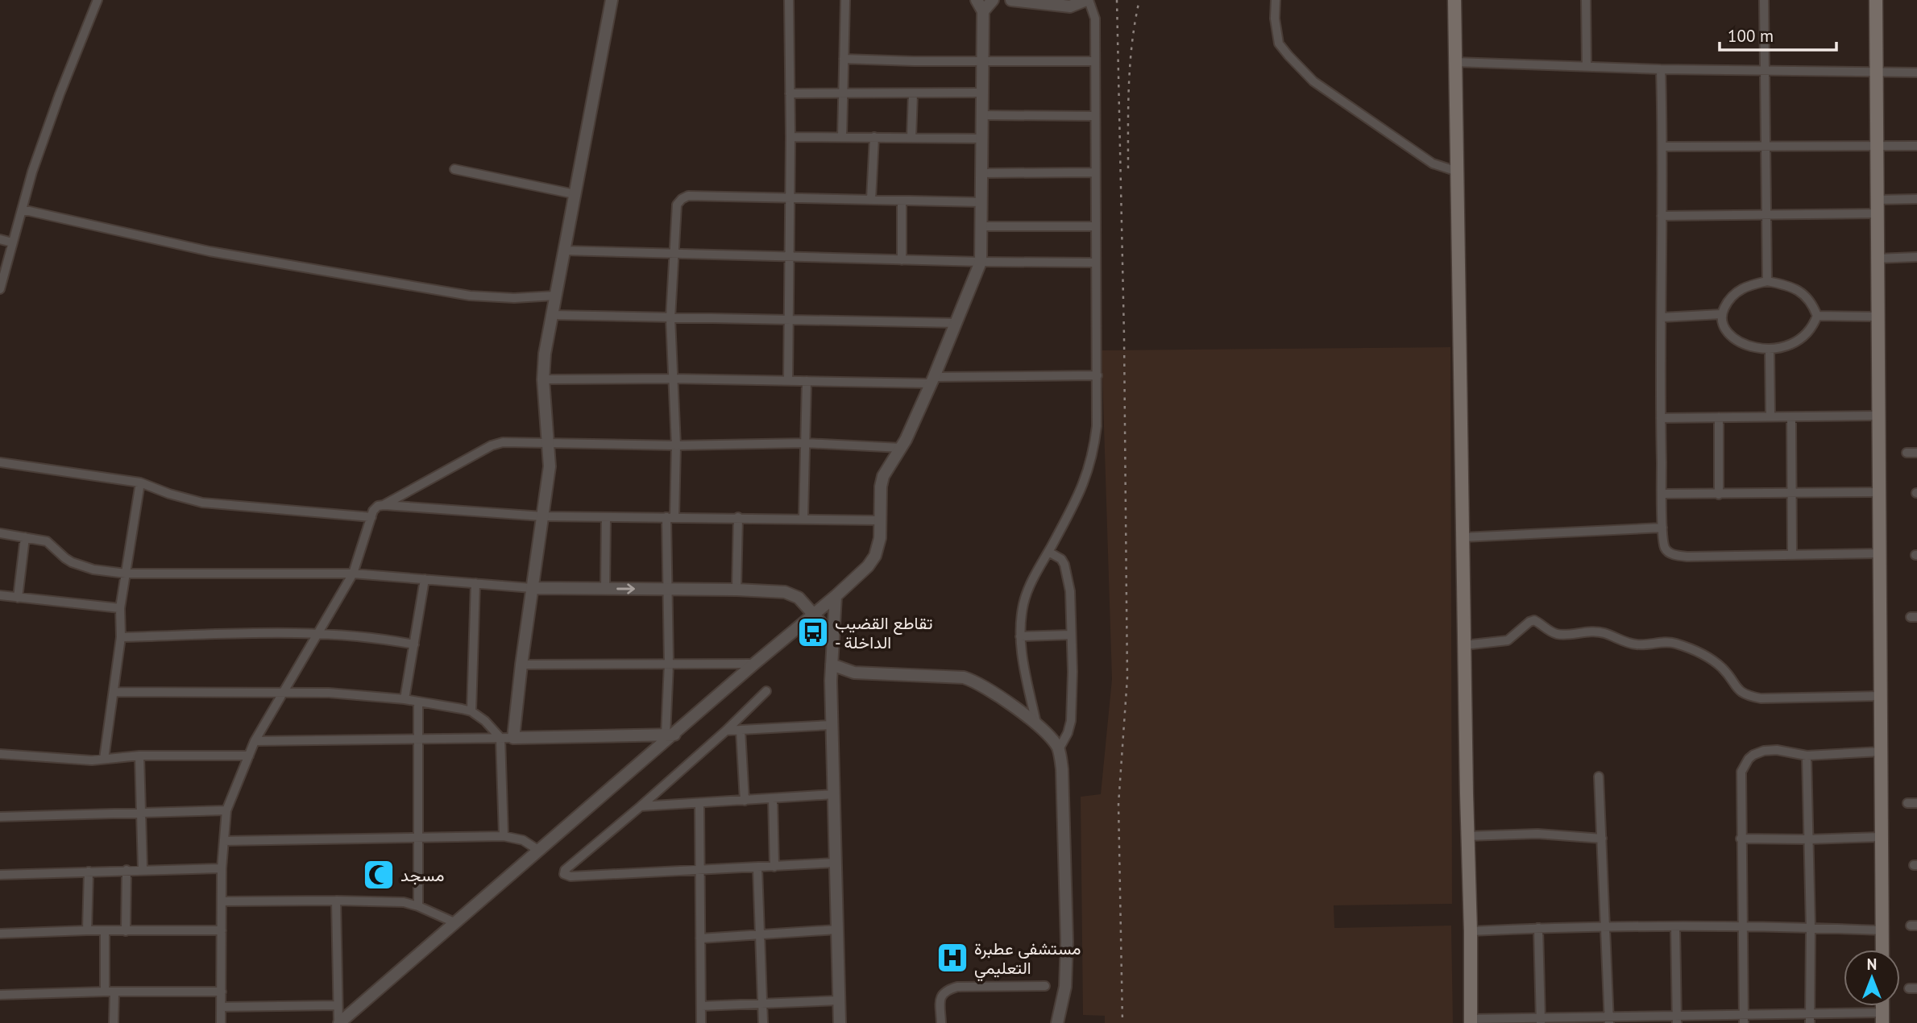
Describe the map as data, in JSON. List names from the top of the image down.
{
  "places": {
    "bus stop": ["تقاطع القضيب - الداخلة"],
    "mosque": ["مسجد"],
    "hospital": ["مستشفى عطبرة التعليمي"]
  },
  "scale_bar": "100 m",
  "north": "top"
}
